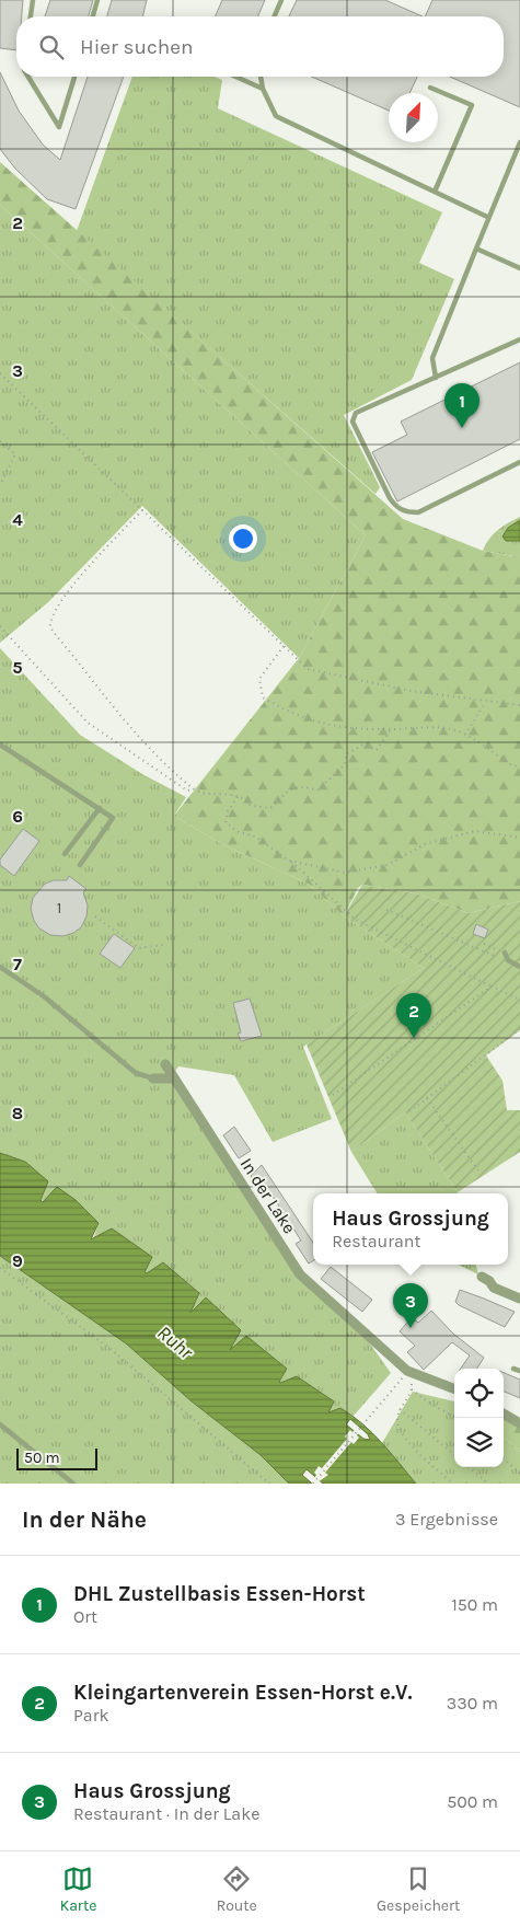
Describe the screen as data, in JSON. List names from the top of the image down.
{
  "streets": {
    "street": ["In der Lake"]
  },
  "water": ["Ruhr"],
  "house_numbers": ["1"],
  "scale_bar": "50 m",
  "north": "top right",
  "page": {
    "search": "Hier suchen",
    "pins": ["1", "2", "3"],
    "popup": ["Haus Grossjung", "Restaurant"],
    "scale": "50 m",
    "heading": ["In der Nähe", "3 Ergebnisse"],
    "list": [
      {
        "mark": "1",
        "name": "DHL Zustellbasis Essen-Horst",
        "note": "Ort",
        "value": "150 m"
      },
      {
        "mark": "2",
        "name": "Kleingartenverein Essen-Horst e.V.",
        "note": "Park",
        "value": "330 m"
      },
      {
        "mark": "3",
        "name": "Haus Grossjung",
        "note": "Restaurant · In der Lake",
        "value": "500 m"
      }
    ],
    "nav": ["Karte", "Route", "Gespeichert"]
  },
  "grid": {
    "rows": [
      "2",
      "3",
      "4",
      "5",
      "6",
      "7",
      "8",
      "9"
    ]
  }
}
